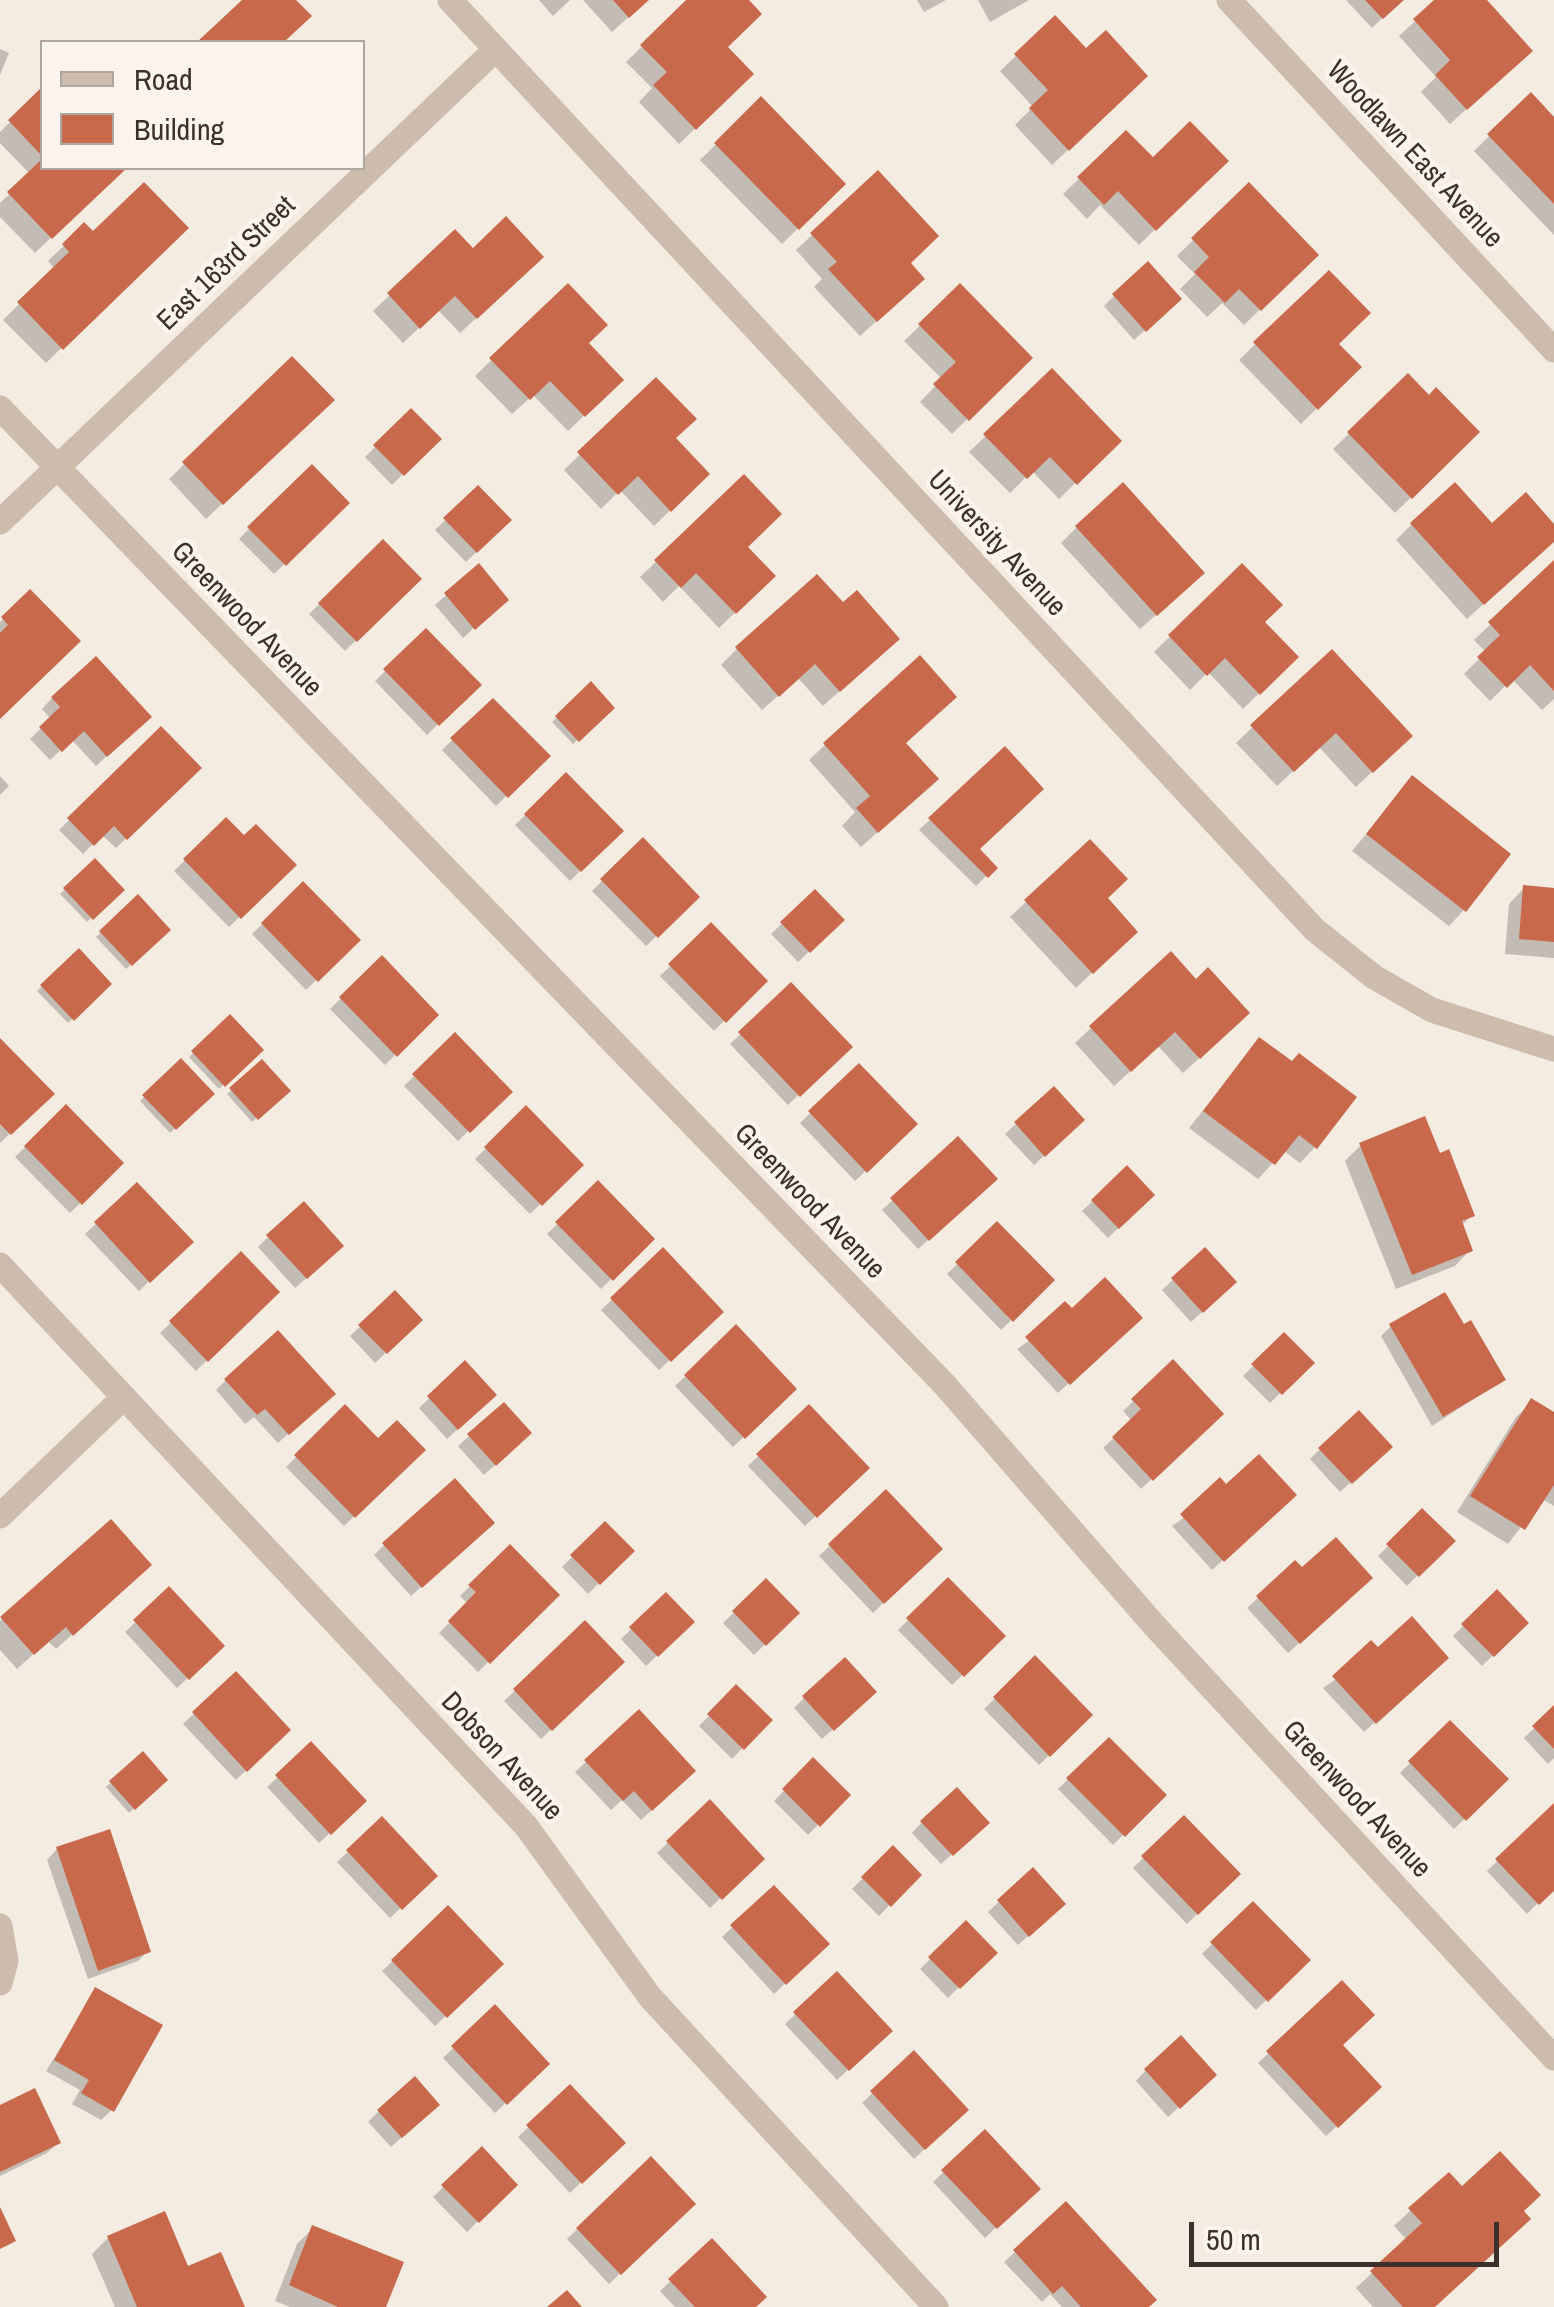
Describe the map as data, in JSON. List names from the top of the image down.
{
  "streets": {
    "street": [
      "Woodlawn East Avenue",
      "East 163rd Street",
      "University Avenue",
      "Greenwood Avenue",
      "Dobson Avenue"
    ]
  },
  "crossings": [
    ["East 163rd Street", "University Avenue"],
    ["East 163rd Street", "Greenwood Avenue"]
  ],
  "legend": ["Road", "Building"],
  "scale_bar": "50 m"
}
